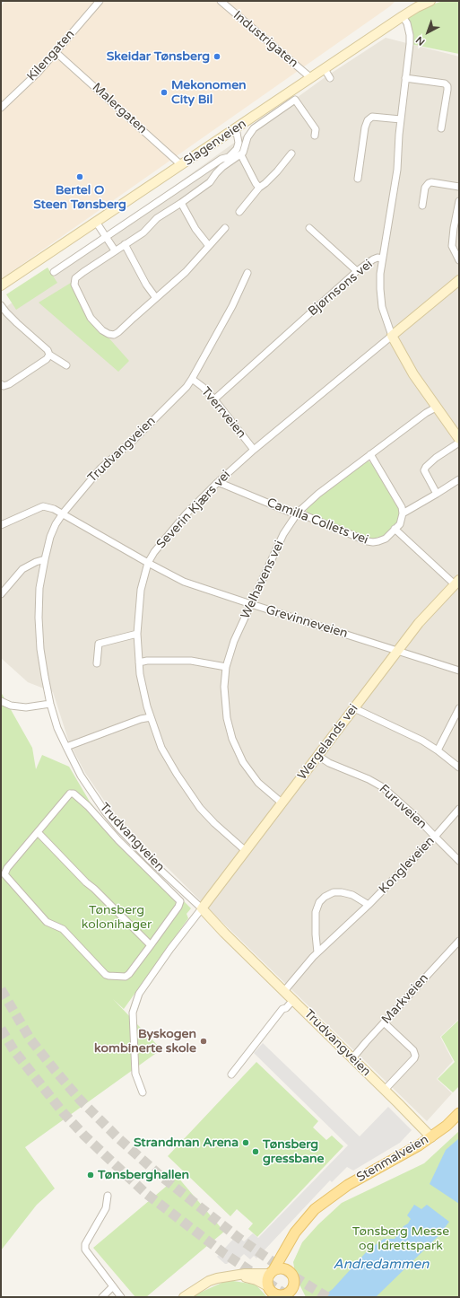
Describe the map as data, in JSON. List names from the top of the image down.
{
  "streets": {
    "main road": [
      "Slagenveien",
      "Trudvangveien",
      "Severin Kjærs vei",
      "Wergelands vei",
      "Stenmalveien"
    ],
    "street": [
      "Industrigaten",
      "Kilengaten",
      "Malergaten",
      "Bjørnsons vei",
      "Tverrveien",
      "Camilla Collets vei",
      "Welhavens vei",
      "Grevinneveien",
      "Furuveien",
      "Kongleveien",
      "Markveien"
    ]
  },
  "crossings": [
    ["Industrigaten", "Slagenveien"],
    ["Kilengaten", "Malergaten"],
    ["Malergaten", "Slagenveien"],
    ["Slagenveien", "Bjørnsons vei"],
    ["Bjørnsons vei", "Tverrveien"],
    ["Tverrveien", "Trudvangveien"],
    ["Tverrveien", "Severin Kjærs vei"],
    ["Trudvangveien", "Grevinneveien"],
    ["Trudvangveien", "Wergelands vei"],
    ["Trudvangveien", "Kongleveien"],
    ["Trudvangveien", "Markveien"],
    ["Trudvangveien", "Stenmalveien"],
    ["Severin Kjærs vei", "Camilla Collets vei"],
    ["Severin Kjærs vei", "Grevinneveien"],
    ["Severin Kjærs vei", "Wergelands vei"],
    ["Camilla Collets vei", "Welhavens vei"],
    ["Welhavens vei", "Grevinneveien"],
    ["Welhavens vei", "Wergelands vei"],
    ["Grevinneveien", "Wergelands vei"],
    ["Wergelands vei", "Furuveien"],
    ["Furuveien", "Kongleveien"]
  ],
  "water": ["Andredammen"],
  "parks": ["Tønsberg kolonihager", "Tønsberg Messe og Idrettspark"],
  "places": [
    "Skeidar Tønsberg",
    "Mekonomen City Bil",
    "Bertel O Steen Tønsberg",
    "Byskogen kombinerte skole",
    "Strandman Arena",
    "Tønsberg gressbane",
    "Tønsberghallen"
  ],
  "north": "bottom left"
}
